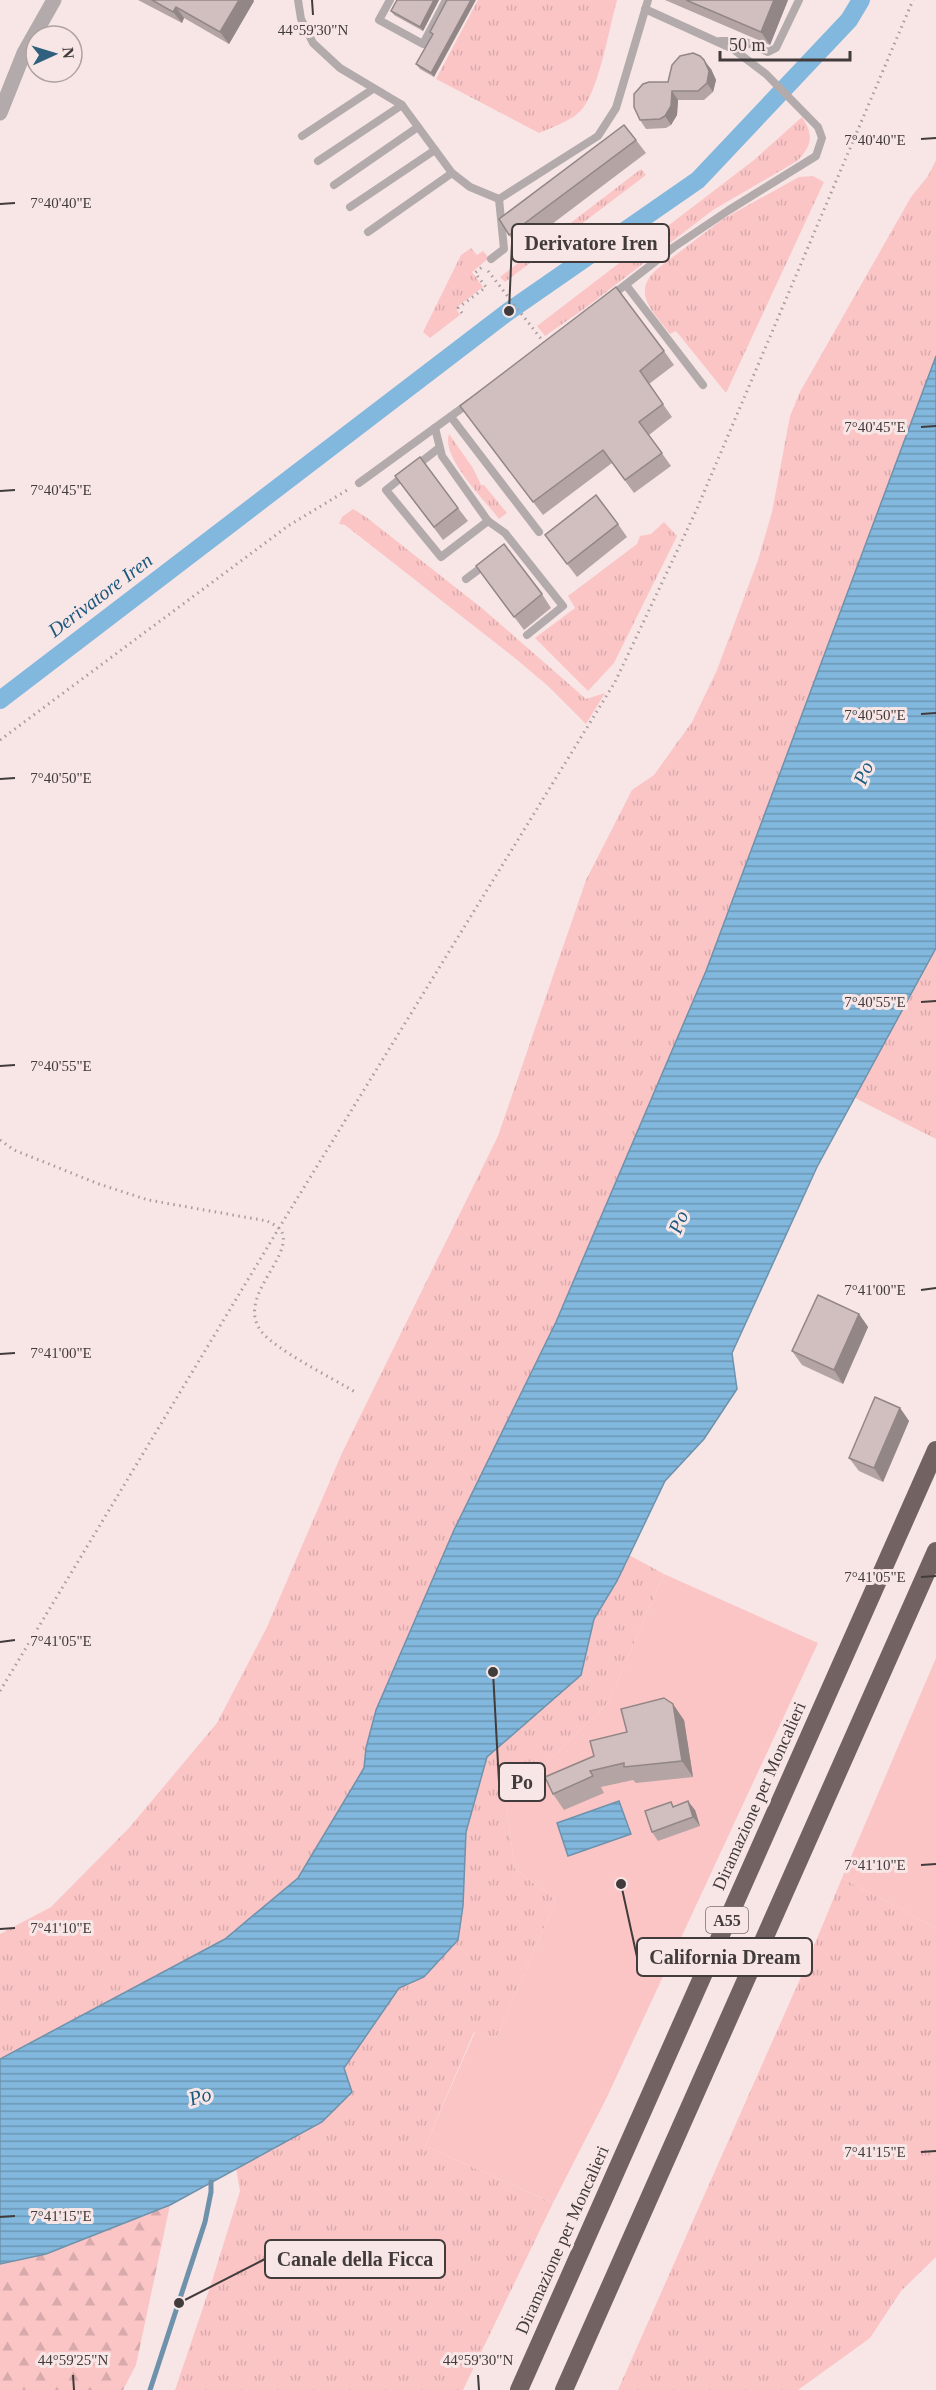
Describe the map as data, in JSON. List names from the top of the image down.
{
  "streets": {
    "highway": ["Diramazione per Moncalieri", "A55"]
  },
  "water": ["Derivatore Iren", "Po"],
  "places": [
    "Derivatore Iren",
    "Po",
    "California Dream",
    "Canale della Ficca"
  ],
  "scale_bar": "50 m",
  "north": "right",
  "coordinates": [
    "44°59'30\"N",
    "7°40'40\"E",
    "7°40'45\"E",
    "7°40'50\"E",
    "7°40'55\"E",
    "7°41'00\"E",
    "7°41'05\"E",
    "7°41'10\"E",
    "7°41'15\"E",
    "44°59'25\"N"
  ]
}
